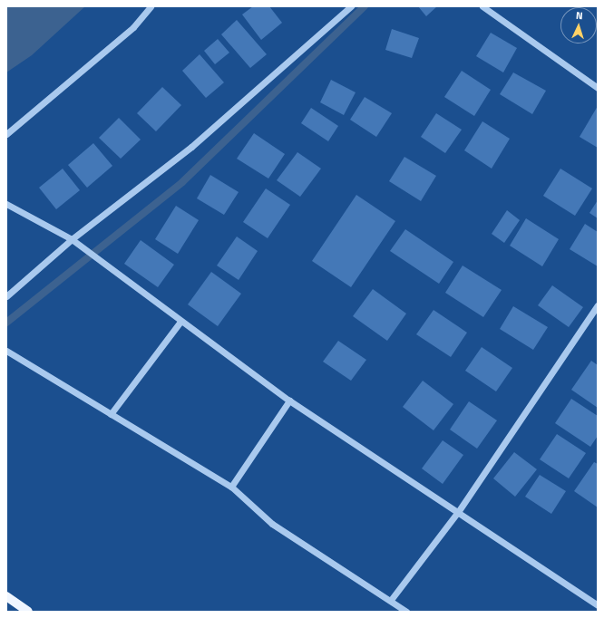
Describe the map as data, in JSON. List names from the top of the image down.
{
  "north": "top"
}
